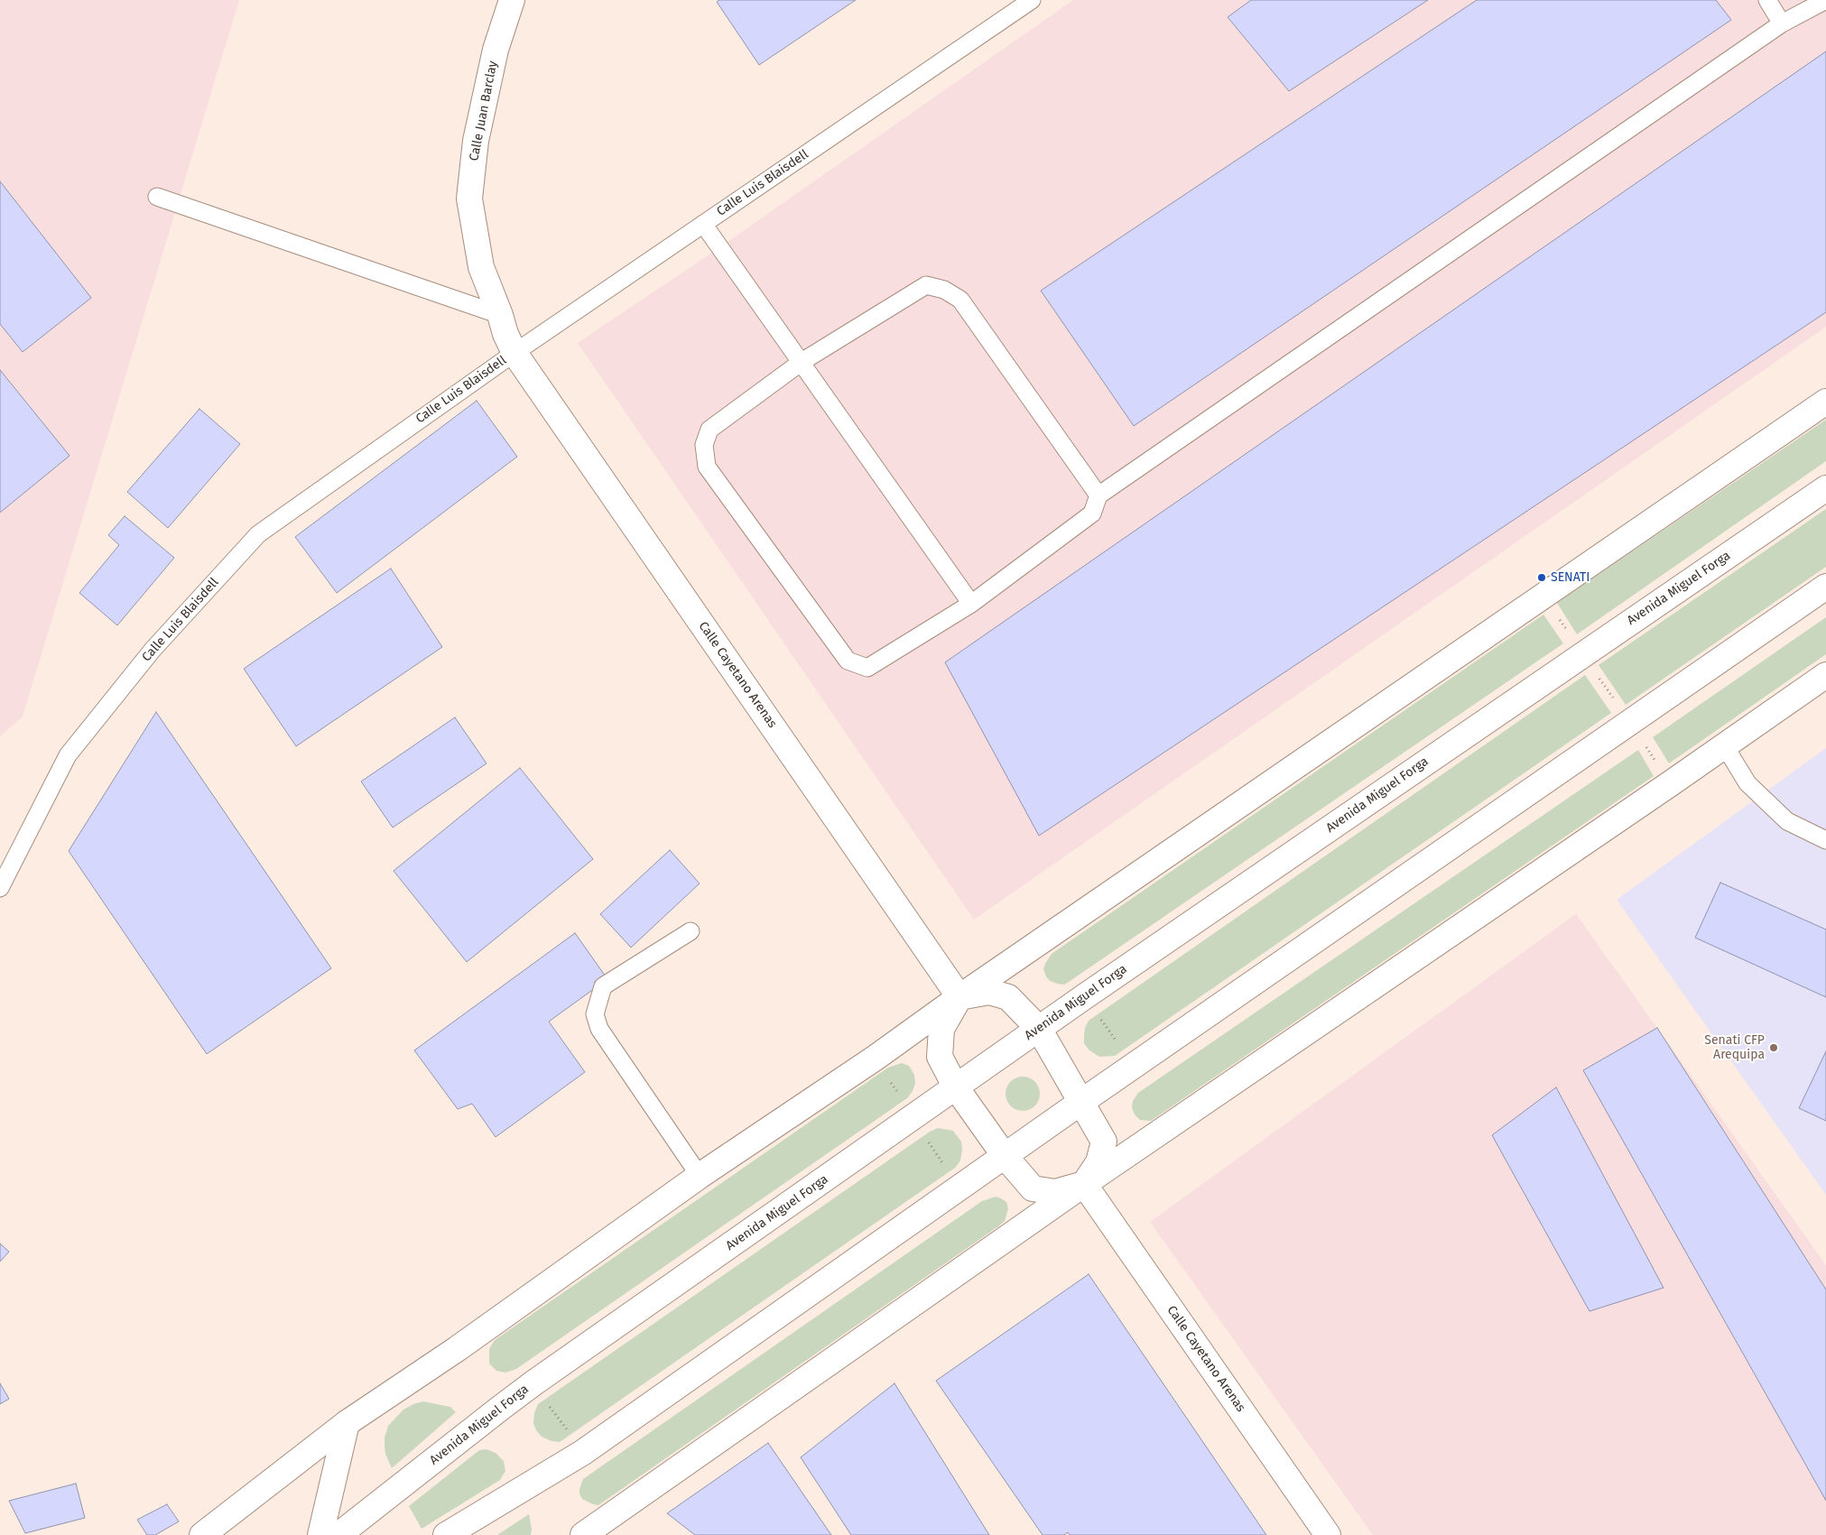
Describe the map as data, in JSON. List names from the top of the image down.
{
  "streets": {
    "main road": ["Calle Juan Barclay", "Avenida Miguel Forga", "Calle Cayetano Arenas"],
    "lane": ["Calle Luis Blaisdell"]
  },
  "crossings": [
    ["Calle Juan Barclay", "Calle Luis Blaisdell"],
    ["Calle Juan Barclay", "Calle Cayetano Arenas"],
    ["Calle Luis Blaisdell", "Calle Cayetano Arenas"]
  ],
  "places": ["SENATI", "Senati CFP Arequipa"]
}
